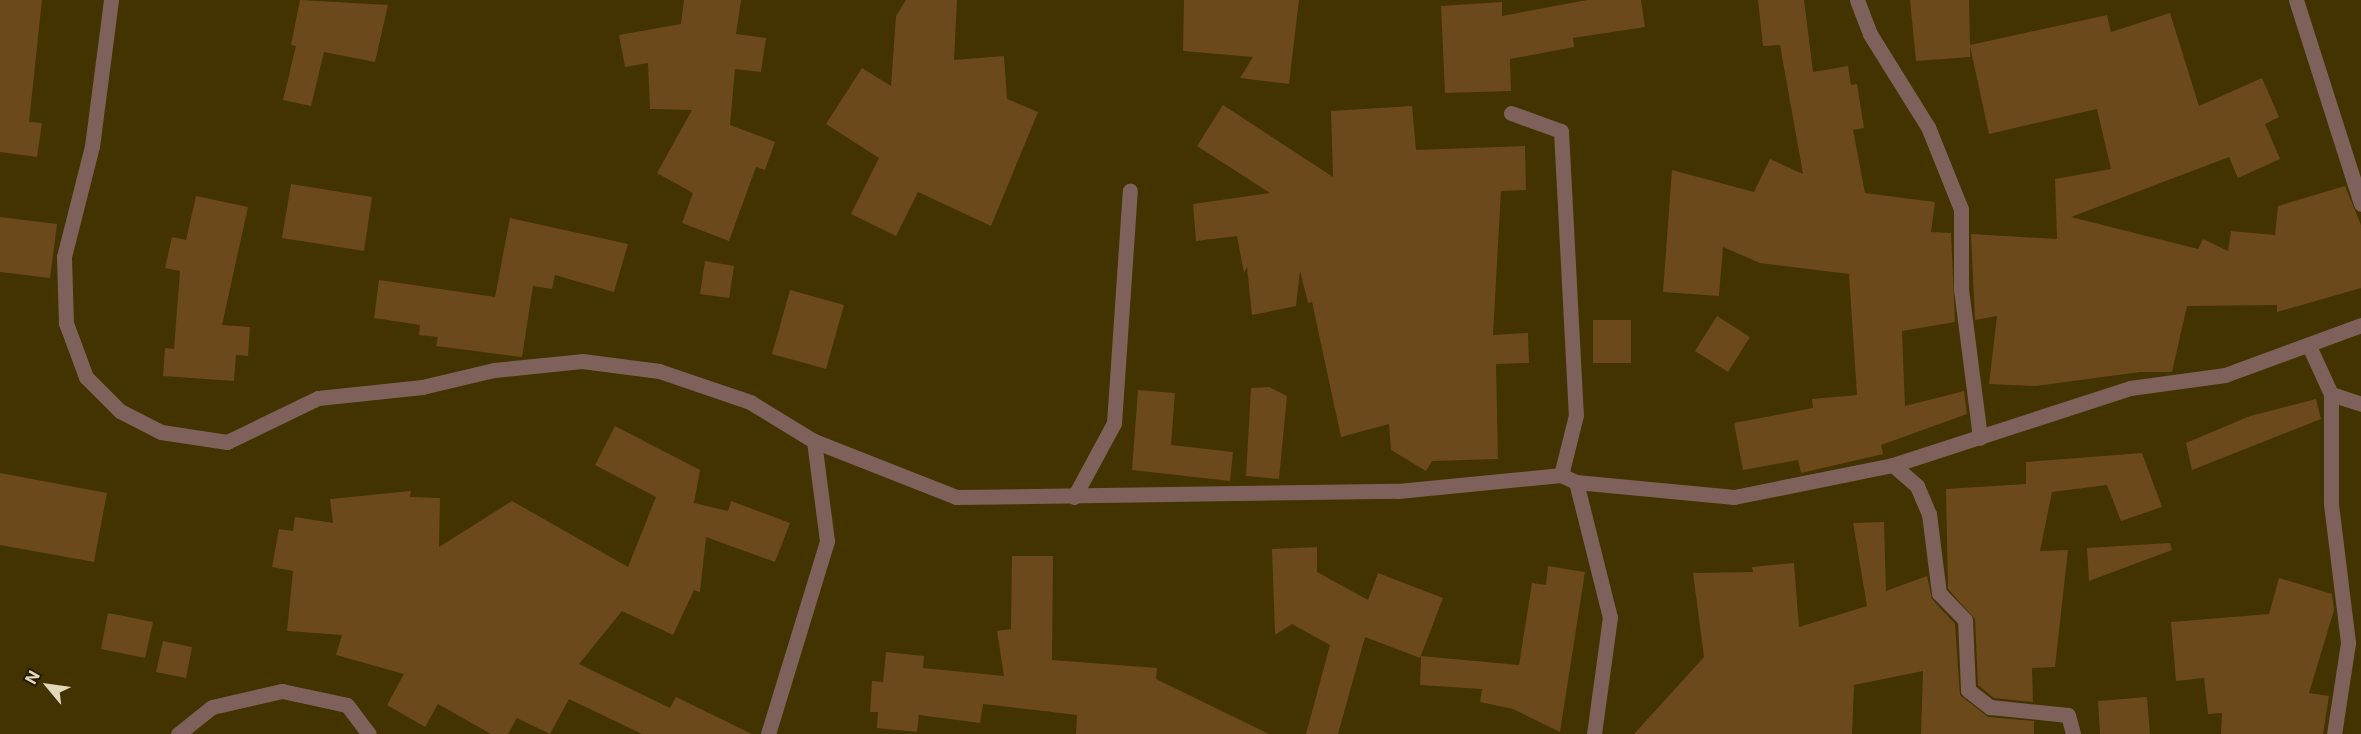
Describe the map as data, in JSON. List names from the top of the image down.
{
  "north": "top left"
}
